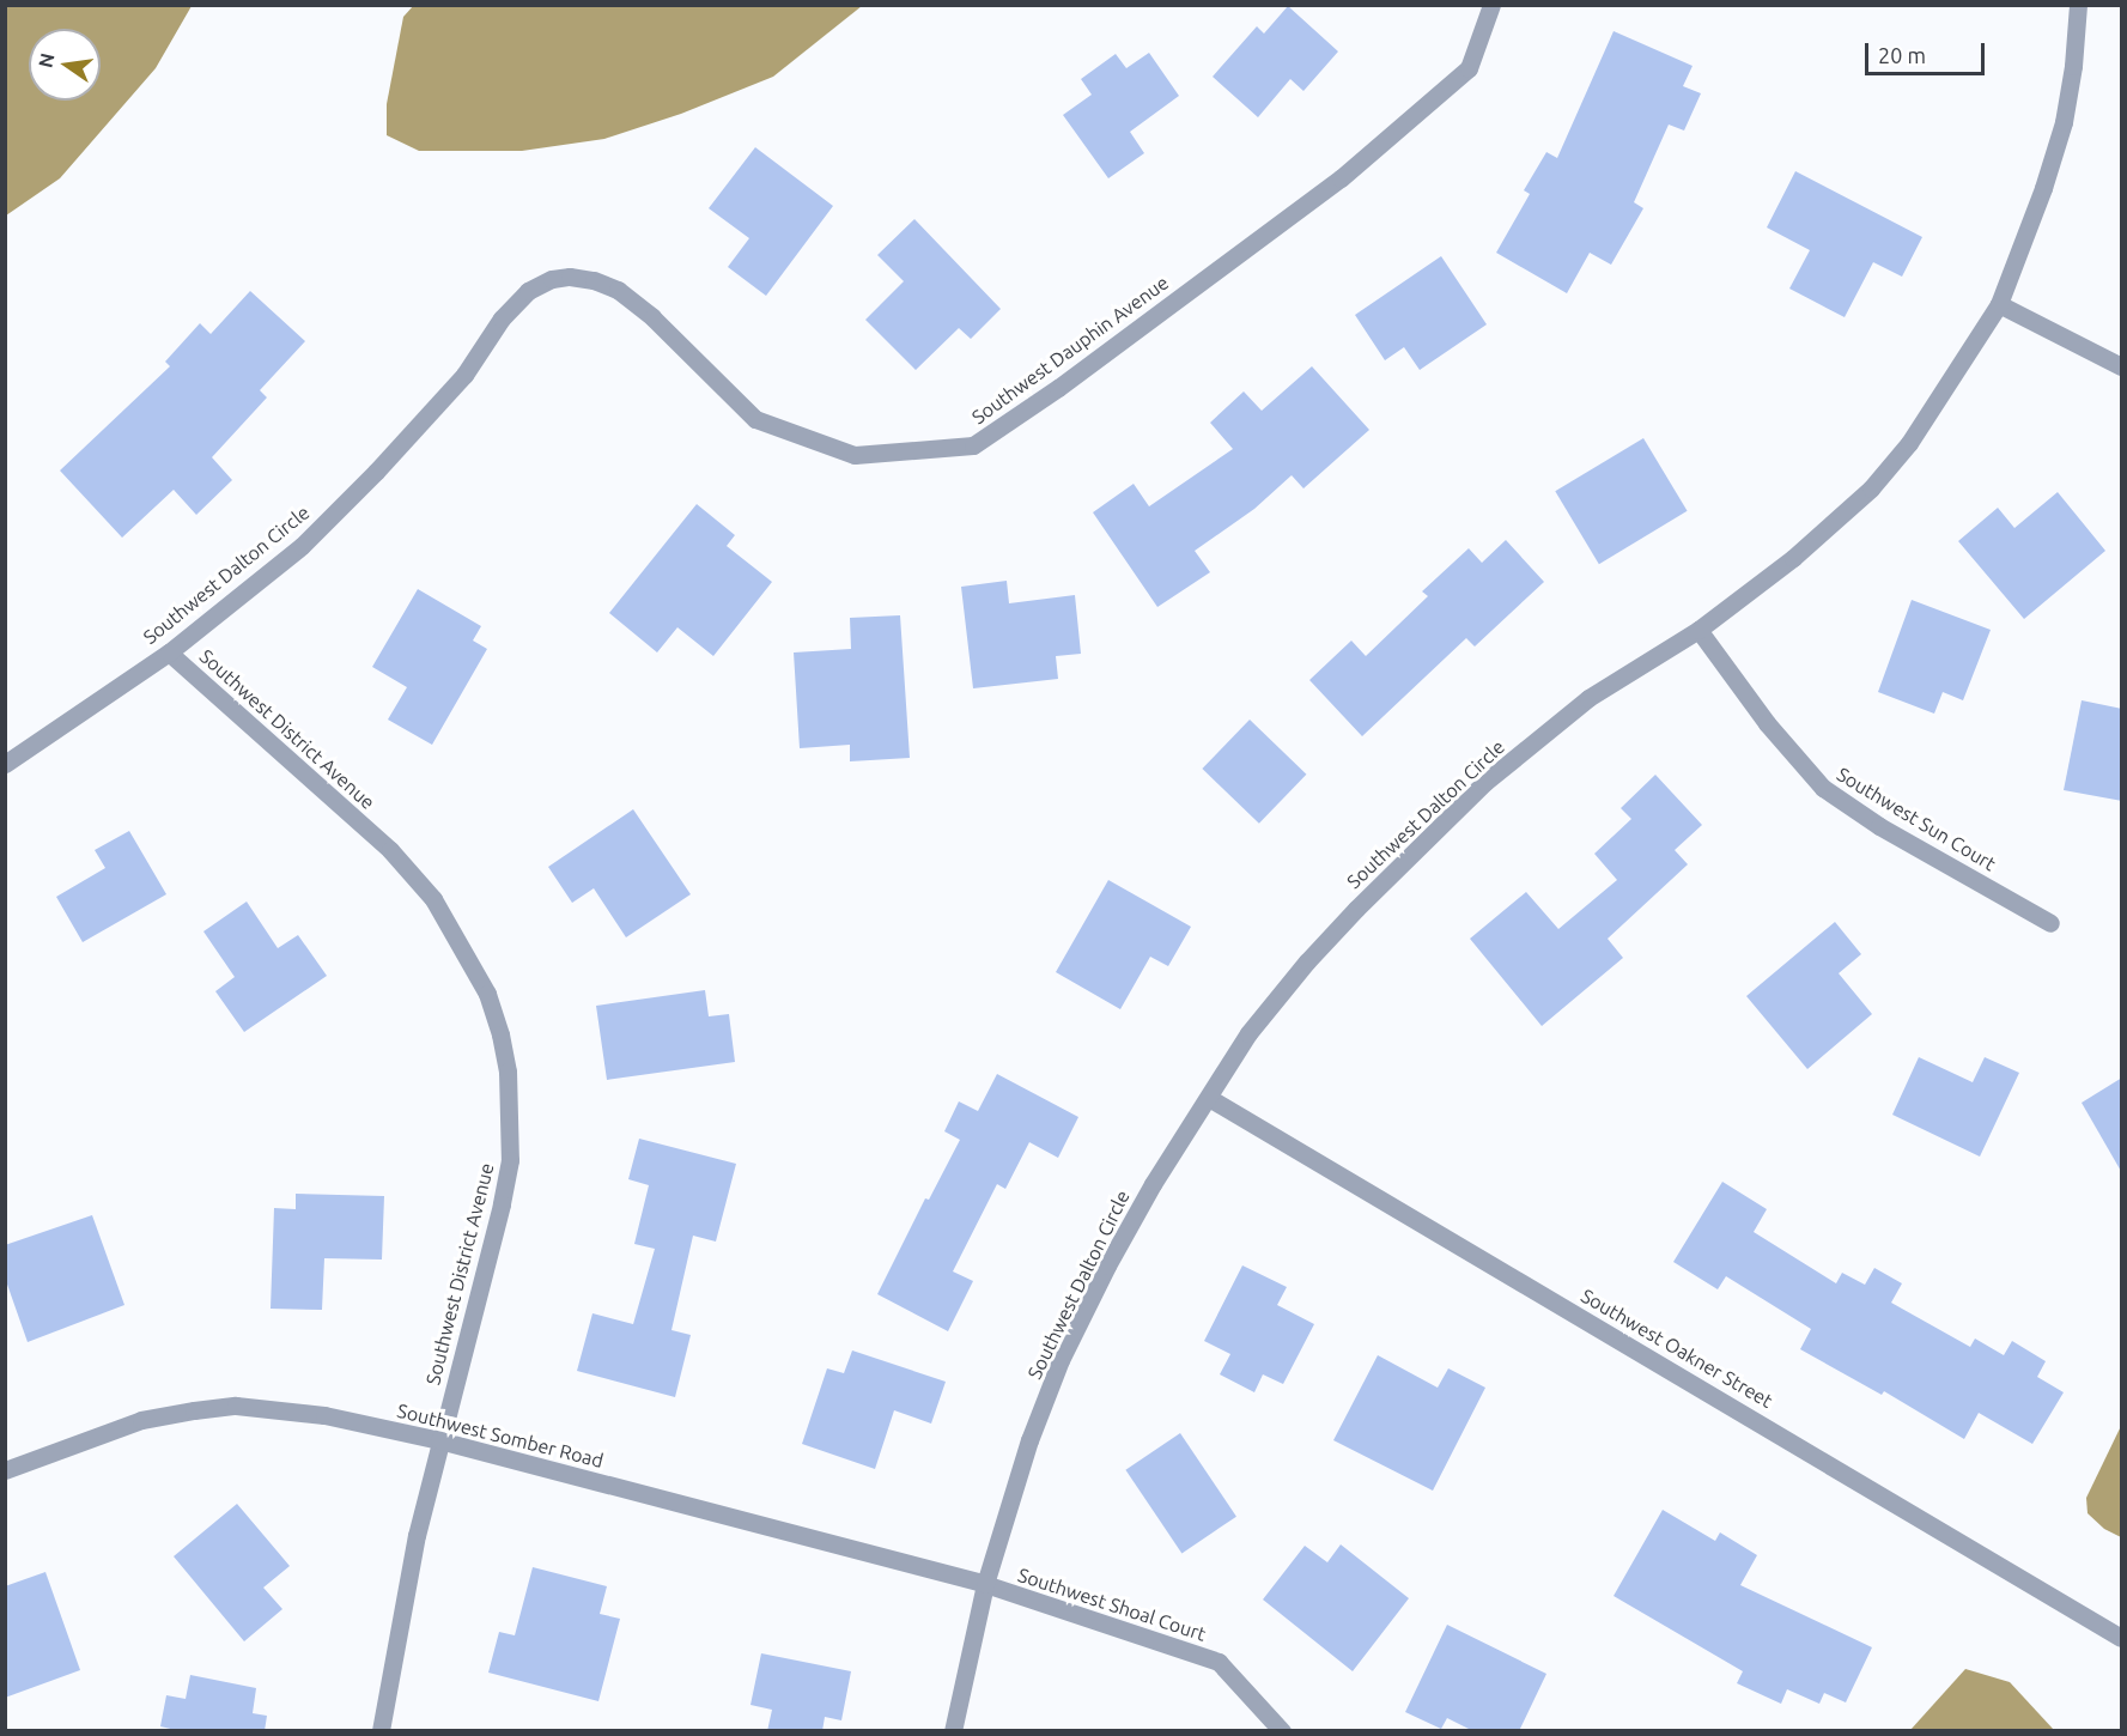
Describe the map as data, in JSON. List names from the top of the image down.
{
  "streets": {
    "street": [
      "Southwest Dauphin Avenue",
      "Southwest Dalton Circle",
      "Southwest District Avenue",
      "Southwest Sun Court",
      "Southwest Oakner Street",
      "Southwest Somber Road",
      "Southwest Shoal Court"
    ]
  },
  "crossings": [
    ["Southwest Dauphin Avenue", "Southwest Dalton Circle"],
    ["Southwest Dalton Circle", "Southwest District Avenue"],
    ["Southwest Dalton Circle", "Southwest Sun Court"],
    ["Southwest Dalton Circle", "Southwest Oakner Street"],
    ["Southwest Dalton Circle", "Southwest Somber Road"],
    ["Southwest Dalton Circle", "Southwest Shoal Court"],
    ["Southwest District Avenue", "Southwest Somber Road"],
    ["Southwest Somber Road", "Southwest Shoal Court"]
  ],
  "scale_bar": "20 m",
  "north": "left"
}
